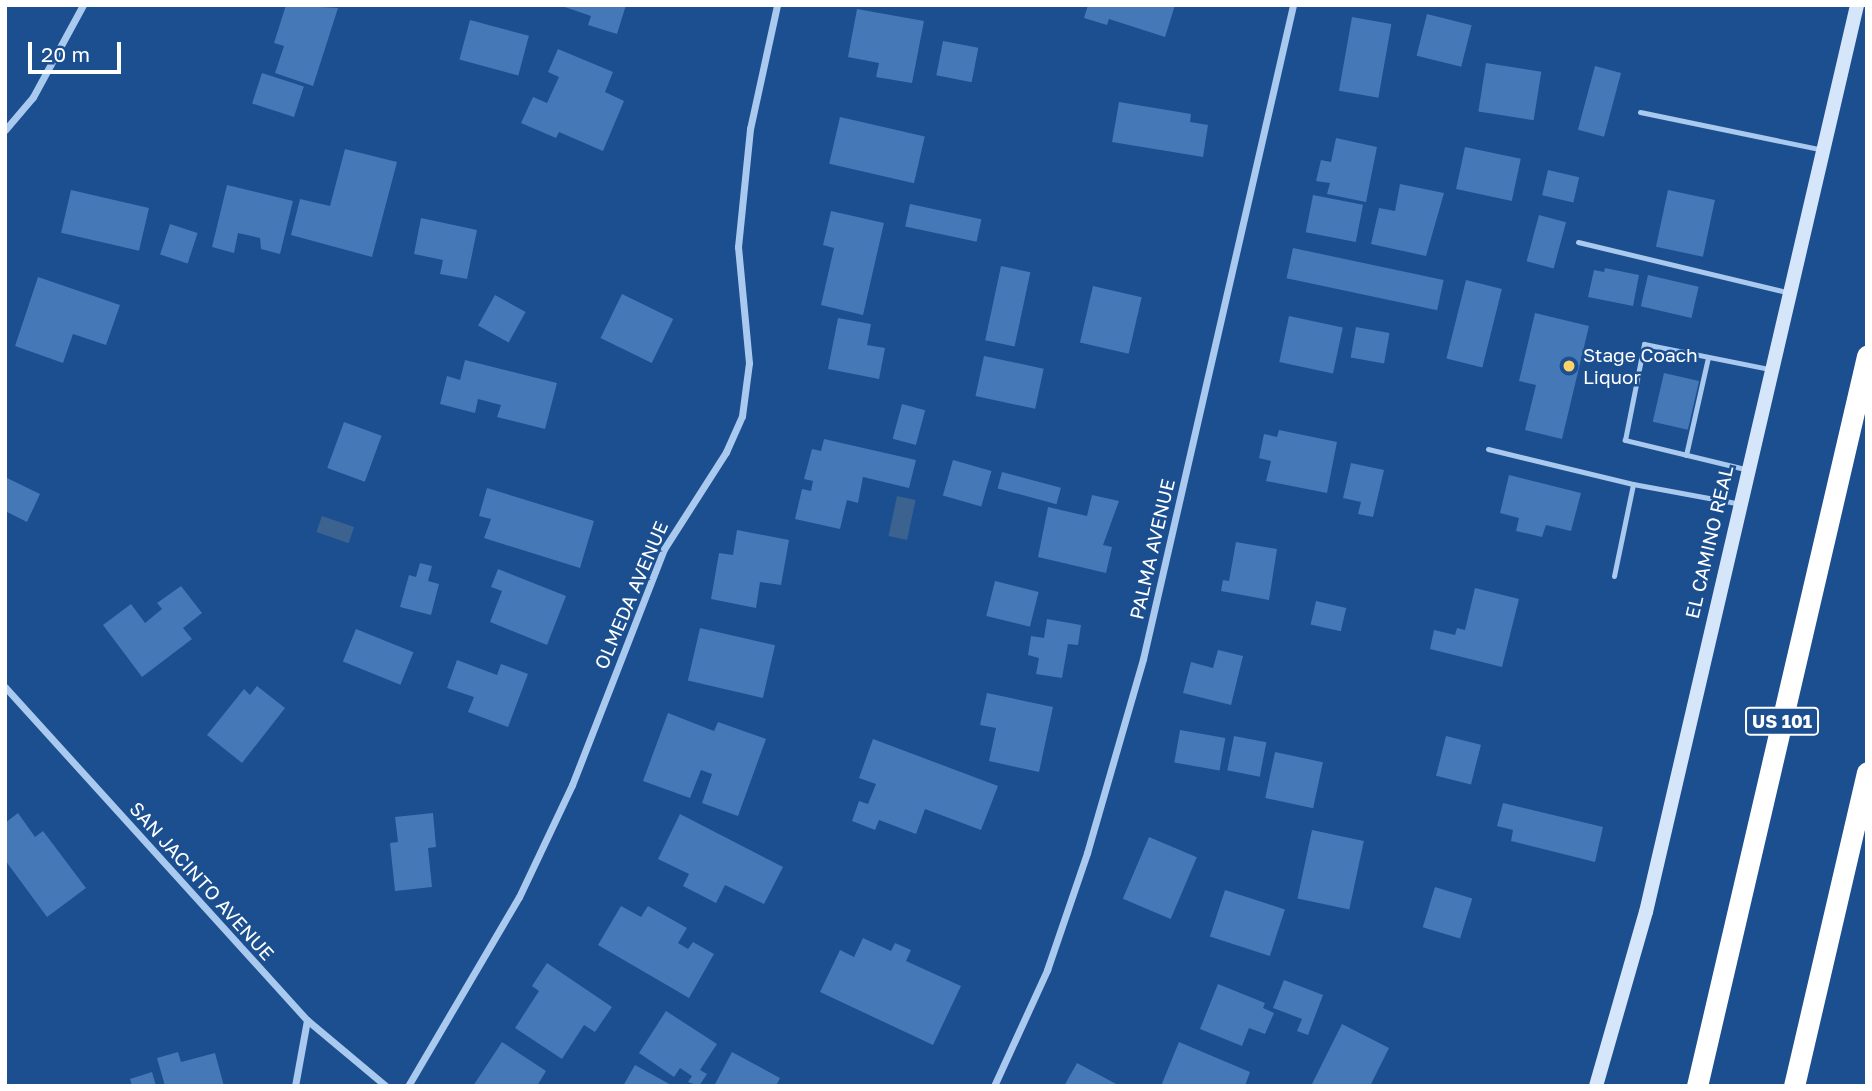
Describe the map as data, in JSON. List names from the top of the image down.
{
  "streets": {
    "highway": ["US 101"],
    "main road": ["EL CAMINO REAL"],
    "street": ["PALMA AVENUE", "OLMEDA AVENUE", "SAN JACINTO AVENUE"]
  },
  "places": ["Stage Coach Liquor"],
  "scale_bar": "20 m"
}
